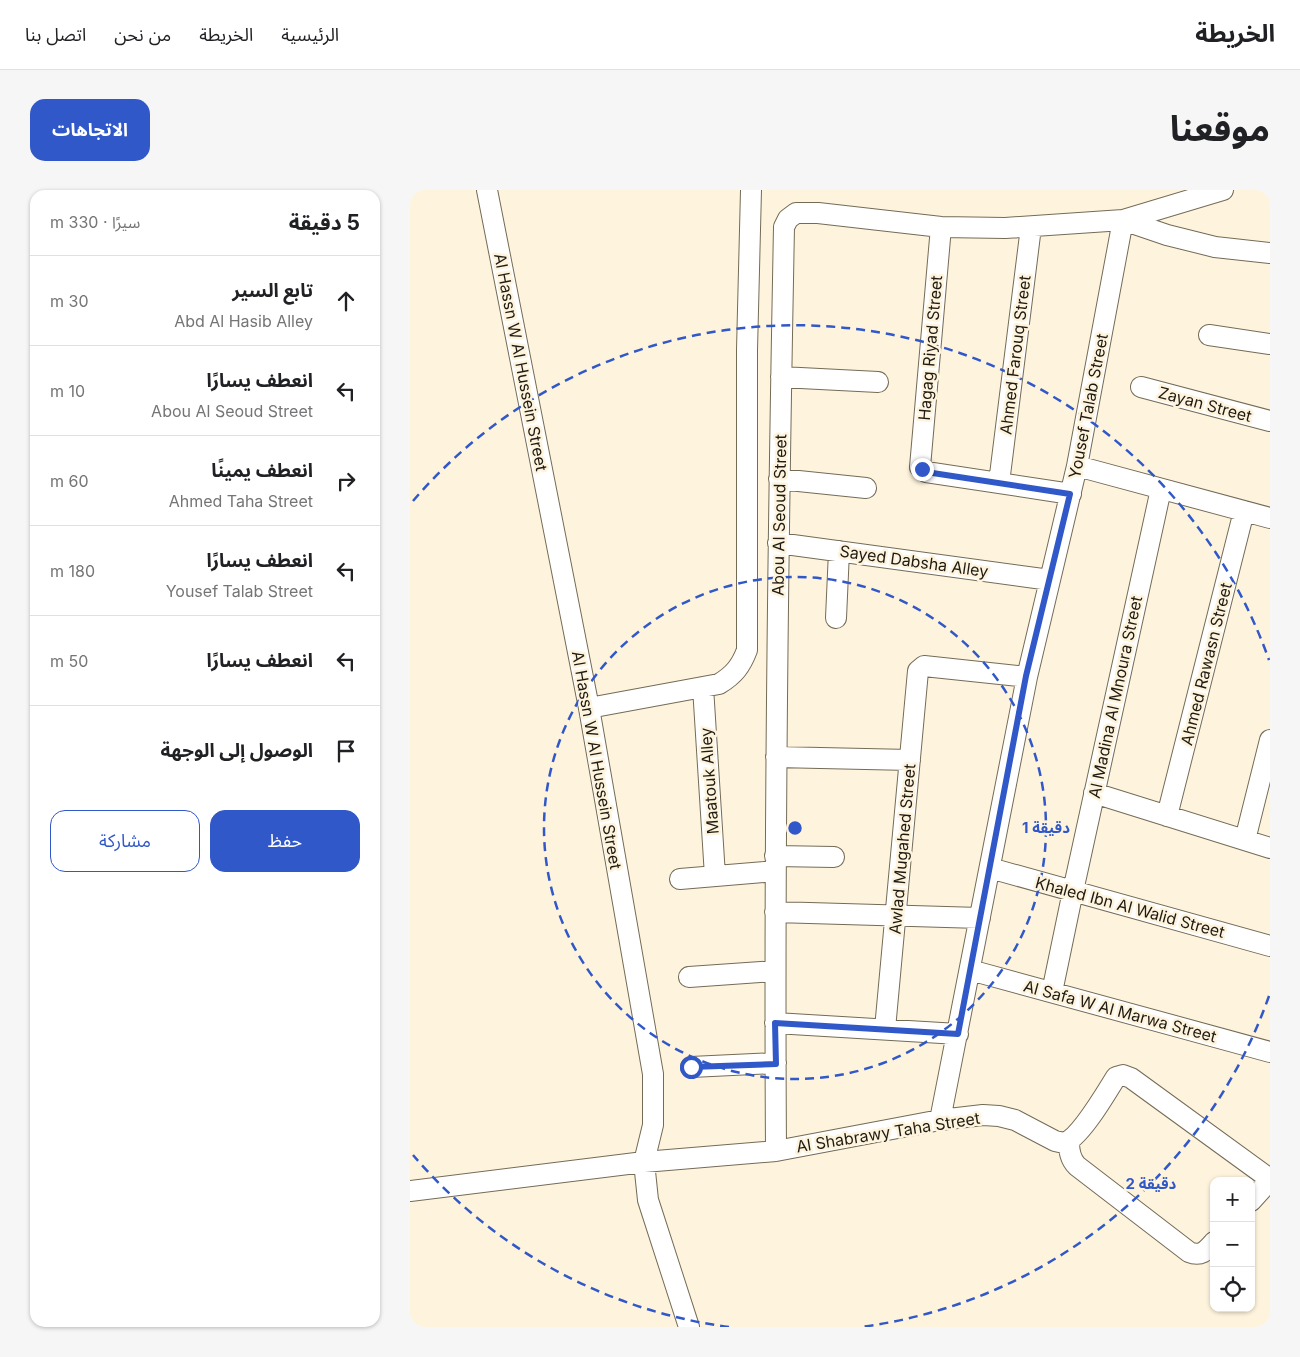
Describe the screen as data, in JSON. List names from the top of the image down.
{
  "streets": {
    "street": [
      "Hagag Riyad Street",
      "Ahmed Farouq Street",
      "Al Hassn W Al Hussein Street",
      "Zayan Street",
      "Yousef Talab Street",
      "Abou Al Seoud Street",
      "Sayed Dabsha Alley",
      "Ahmed Rawasn Street",
      "Al Madina Al Mnoura Street",
      "Maatouk Alley",
      "Awlad Mugahed Street",
      "Khaled Ibn Al Walid Street",
      "Al Safa W Al Marwa Street",
      "Al Shabrawy Taha Street"
    ]
  },
  "crossings": [
    ["Hagag Riyad Street", "Ahmed Farouq Street"],
    ["Hagag Riyad Street", "Abou Al Seoud Street"],
    ["Ahmed Farouq Street", "Abou Al Seoud Street"],
    ["Al Hassn W Al Hussein Street", "Al Shabrawy Taha Street"],
    ["Yousef Talab Street", "Abou Al Seoud Street"],
    ["Yousef Talab Street", "Sayed Dabsha Alley"],
    ["Yousef Talab Street", "Awlad Mugahed Street"],
    ["Yousef Talab Street", "Khaled Ibn Al Walid Street"],
    ["Yousef Talab Street", "Al Safa W Al Marwa Street"],
    ["Yousef Talab Street", "Al Shabrawy Taha Street"],
    ["Abou Al Seoud Street", "Sayed Dabsha Alley"],
    ["Abou Al Seoud Street", "Al Shabrawy Taha Street"],
    ["Al Madina Al Mnoura Street", "Khaled Ibn Al Walid Street"],
    ["Al Madina Al Mnoura Street", "Al Safa W Al Marwa Street"]
  ],
  "page": {
    "header": "الخريطة",
    "nav": [
      "الرئيسية",
      "الخريطة",
      "من نحن",
      "اتصل بنا"
    ],
    "title": "موقعنا",
    "buttons": [
      "الاتجاهات",
      ["حفظ", "مشاركة"]
    ],
    "heading": ["5 دقيقة", "سيرًا · 330 m"],
    "list": [
      ["تابع السير", "Abd Al Hasib Alley", "30 m"],
      ["انعطف يسارًا", "Abou Al Seoud Street", "10 m"],
      ["انعطف يمينًا", "Ahmed Taha Street", "60 m"],
      ["انعطف يسارًا", "Yousef Talab Street", "180 m"],
      ["انعطف يسارًا", "50 m"],
      "الوصول إلى الوجهة"
    ],
    "map_buttons": ["+", "−"]
  },
  "rings": ["1 دقيقة", "2 دقيقة"]
}
